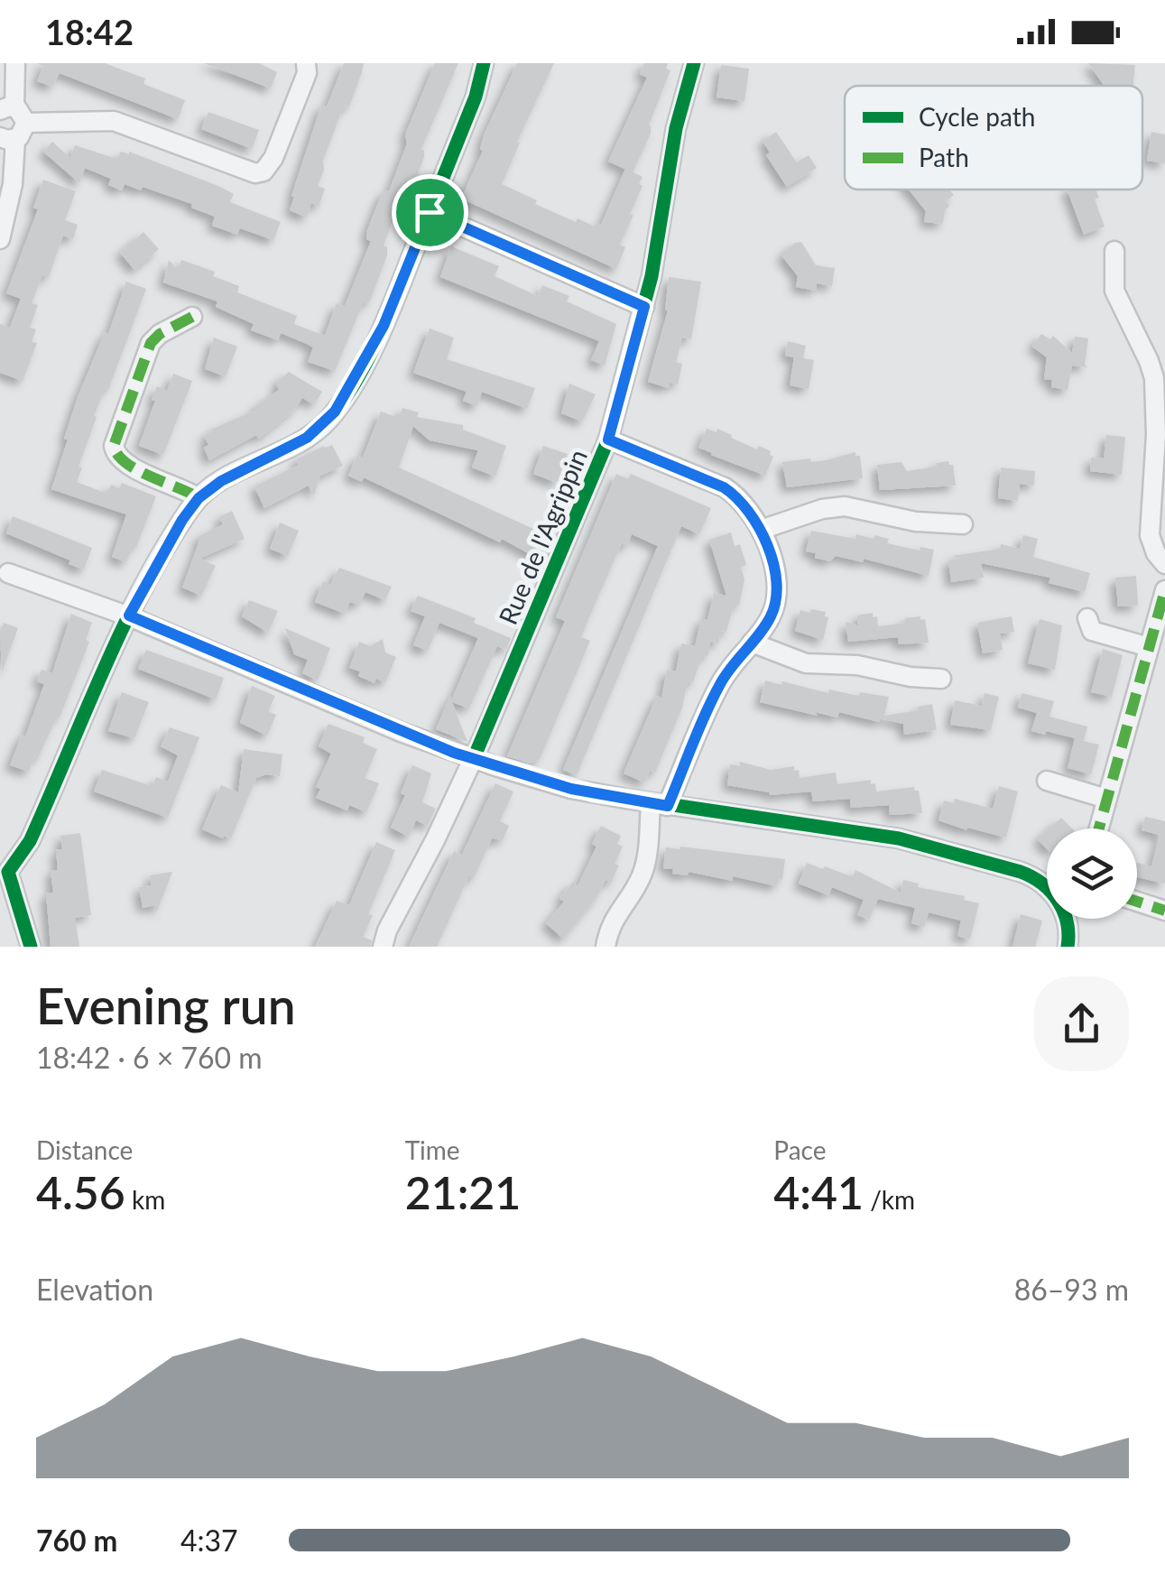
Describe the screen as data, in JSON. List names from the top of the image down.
{
  "streets": {
    "street": ["Rue de l'Agrippin"]
  },
  "legend": ["Cycle path", "Path"],
  "page": {
    "status": "18:42",
    "heading": ["Evening run", "18:42 · 6 × 760 m"],
    "stats": [
      ["Distance", "4.56 km"],
      ["Time", "21:21"],
      ["Pace", "4:41 /km"]
    ],
    "chart": ["Elevation", "86–93 m"],
    "list": [
      {
        "name": "760 m",
        "note": "4:37"
      }
    ]
  }
}
